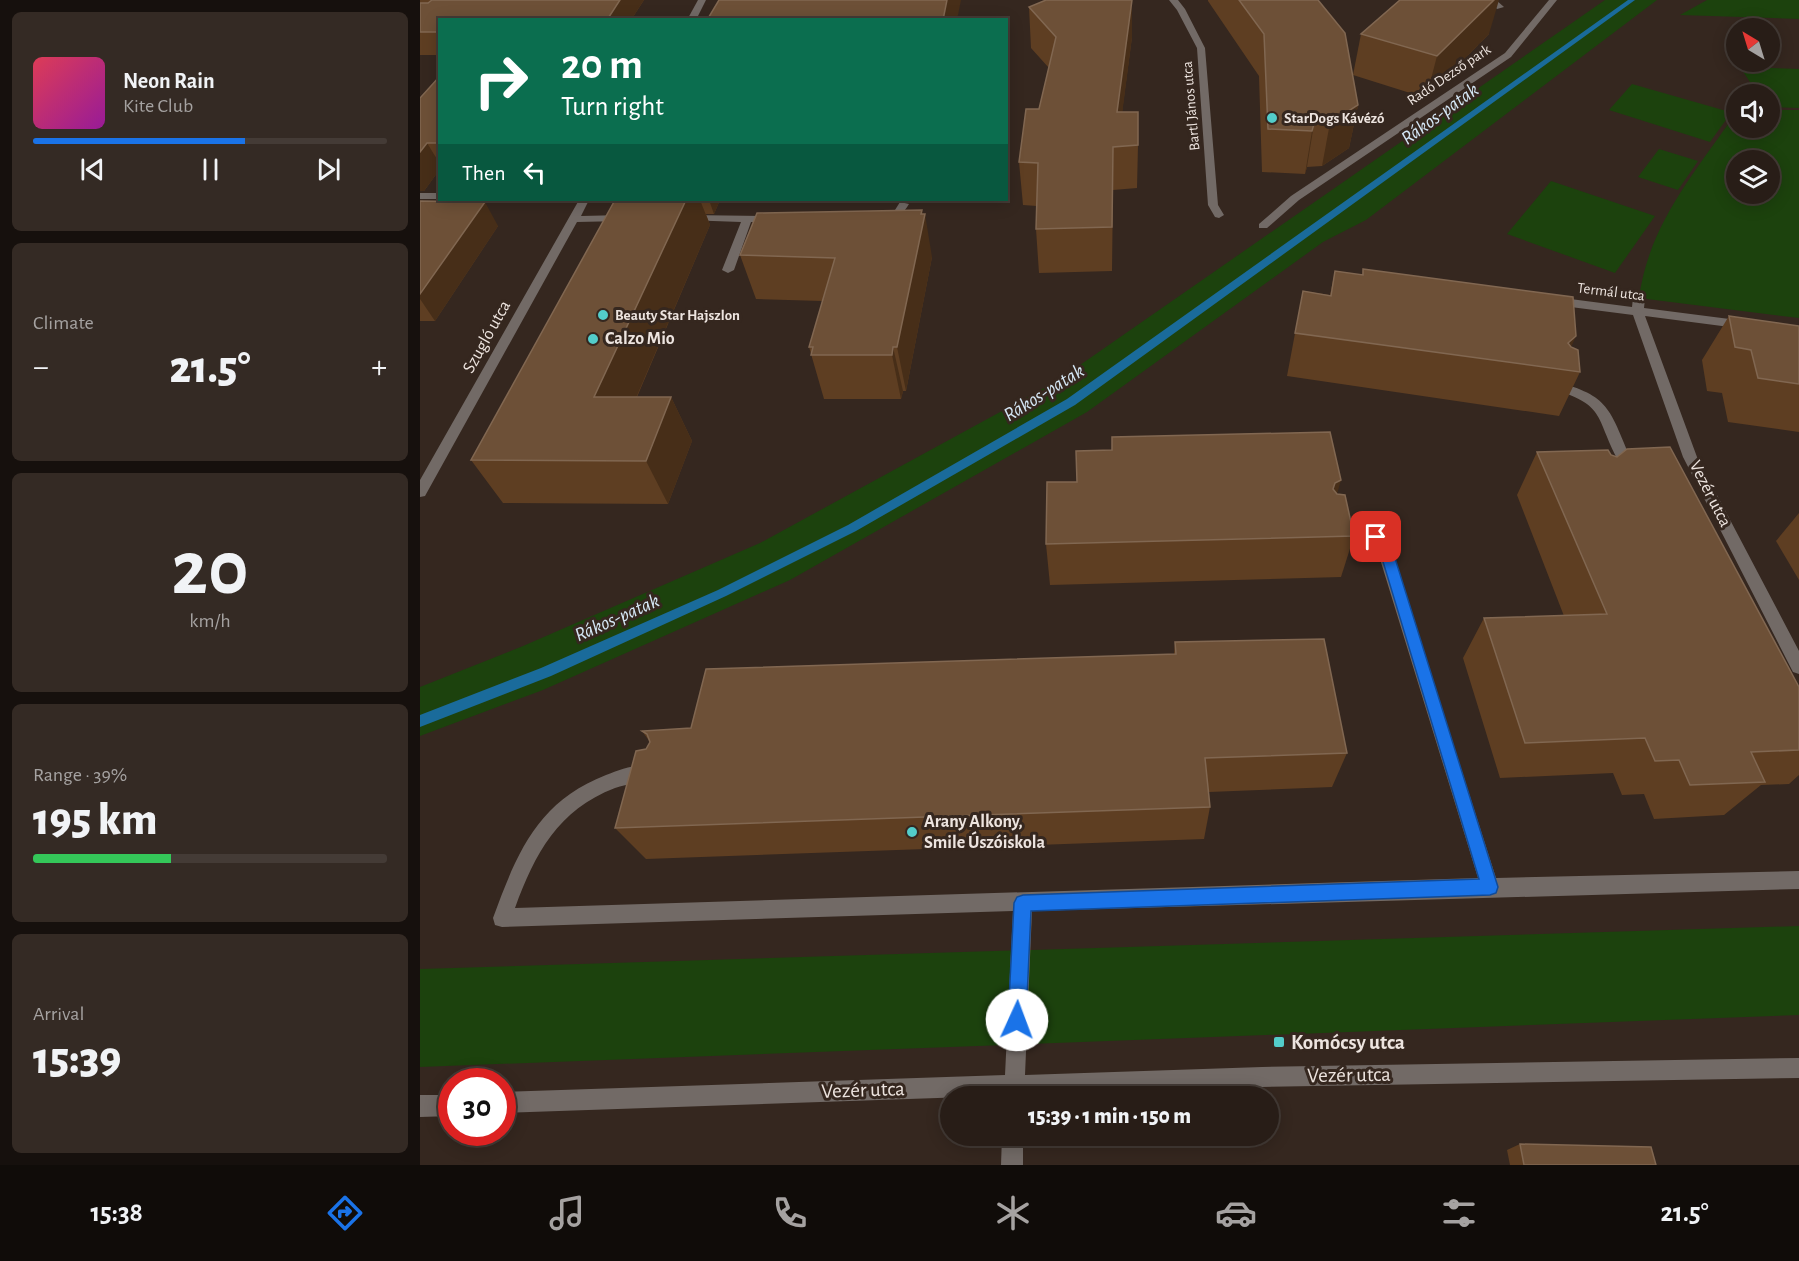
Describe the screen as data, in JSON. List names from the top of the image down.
{
  "streets": {
    "street": [
      "Radó Dezső park",
      "Bartl János utca",
      "Termál utca",
      "Szugló utca",
      "Vezér utca"
    ]
  },
  "crossings": [
    ["Termál utca", "Vezér utca"]
  ],
  "water": ["Rákos-patak"],
  "places": {
    "other": [
      "StarDogs Kávézó",
      "Beauty Star Hajszlon",
      "Calzo Mio",
      "Arany Alkony, Smile Úszóiskola"
    ],
    "transit": ["Komócsy utca"]
  },
  "north": "top left",
  "page": {
    "turn": ["20 m", "Turn right"],
    "song": ["Neon Rain", "Kite Club"],
    "then": "Then",
    "tile": [
      "Climate",
      ["20", "km/h"],
      ["Range · 39%", "195 km"],
      ["Arrival", "15:39"]
    ],
    "heat": ["−", "21.5°", "+"],
    "limit": "30",
    "trip": "15:39 · 1 min · 150 m",
    "tabs": ["15:38", "21.5°"]
  }
}
